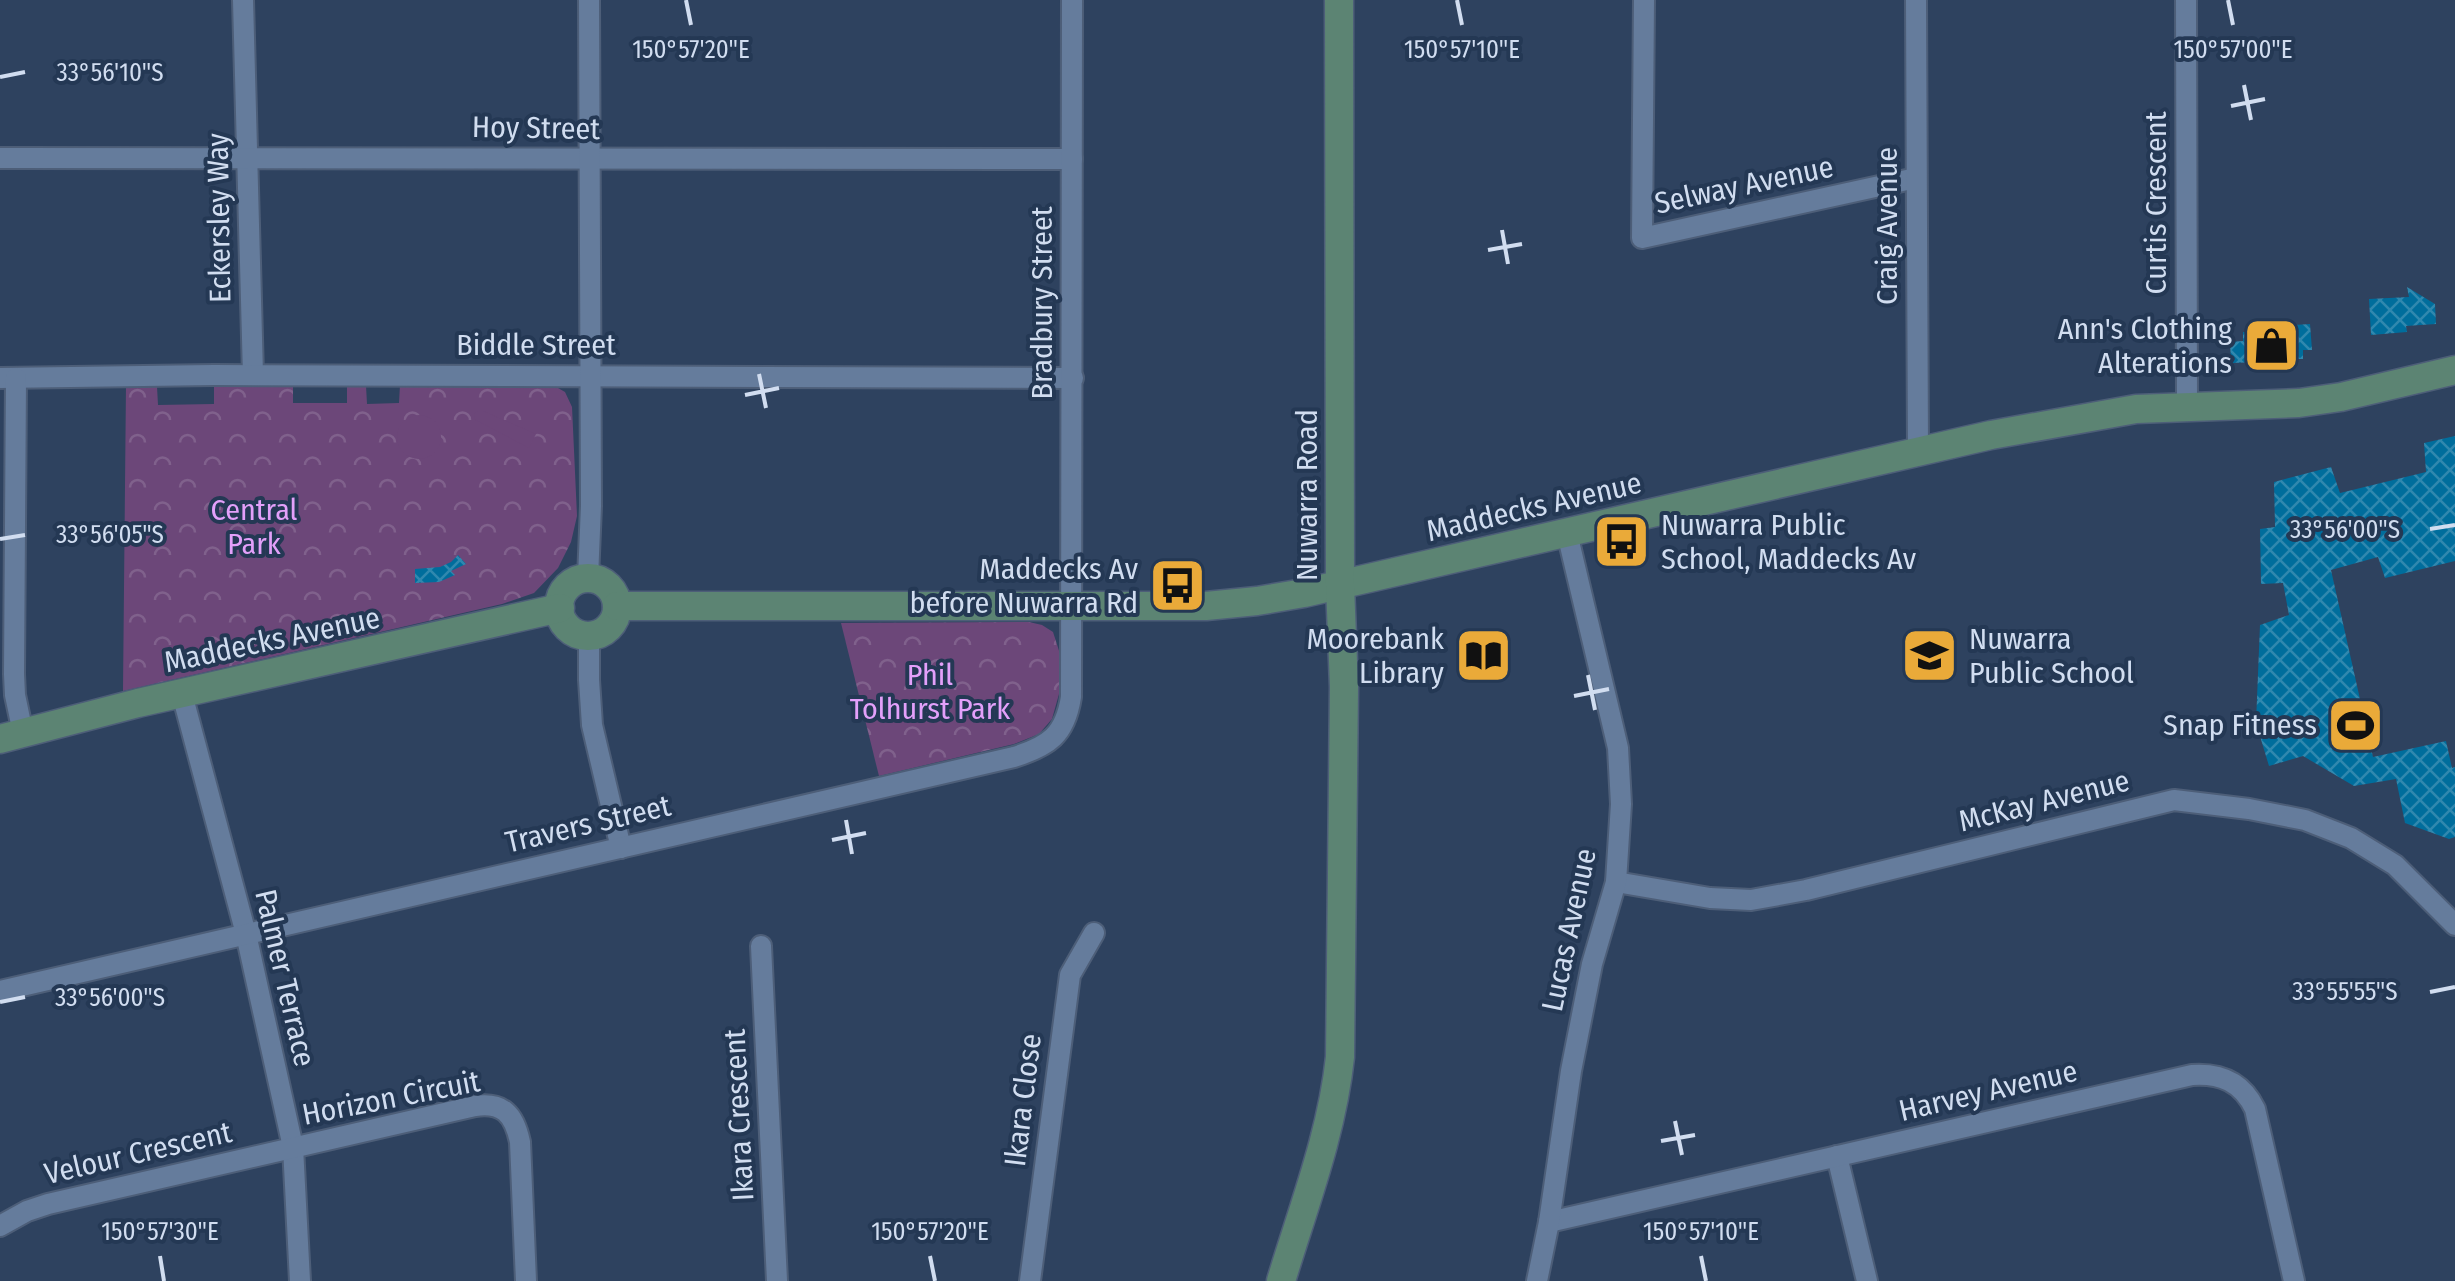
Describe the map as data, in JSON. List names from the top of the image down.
{
  "streets": {
    "street": [
      "Hoy Street",
      "Selway Avenue",
      "Curtis Crescent",
      "Eckersley Way",
      "Craig Avenue",
      "Bradbury Street",
      "Biddle Street",
      "Nuwarra Road",
      "Maddecks Avenue",
      "McKay Avenue",
      "Travers Street",
      "Lucas Avenue",
      "Palmer Terrace",
      "Harvey Avenue",
      "Horizon Circuit",
      "Ikara Close",
      "Ikara Crescent",
      "Velour Crescent"
    ]
  },
  "crossings": [
    ["Hoy Street", "Eckersley Way"],
    ["Hoy Street", "Bradbury Street"],
    ["Selway Avenue", "Craig Avenue"],
    ["Curtis Crescent", "Maddecks Avenue"],
    ["Eckersley Way", "Biddle Street"],
    ["Craig Avenue", "Maddecks Avenue"],
    ["Bradbury Street", "Biddle Street"],
    ["Bradbury Street", "Maddecks Avenue"],
    ["Bradbury Street", "Travers Street"],
    ["Nuwarra Road", "Maddecks Avenue"],
    ["Maddecks Avenue", "Travers Street"],
    ["Maddecks Avenue", "Lucas Avenue"],
    ["Maddecks Avenue", "Palmer Terrace"],
    ["McKay Avenue", "Lucas Avenue"],
    ["Travers Street", "Palmer Terrace"],
    ["Lucas Avenue", "Harvey Avenue"],
    ["Palmer Terrace", "Horizon Circuit"],
    ["Palmer Terrace", "Velour Crescent"],
    ["Horizon Circuit", "Velour Crescent"]
  ],
  "parks": ["Central Park", "Phil Tolhurst Park"],
  "places": {
    "shop": ["Ann's Clothing Alterations"],
    "bus stop": ["Nuwarra Public School, Maddecks Av", "Maddecks Av before Nuwarra Rd"],
    "library": ["Moorebank Library"],
    "school or university": ["Nuwarra Public School"],
    "sports": ["Snap Fitness"]
  },
  "coordinates": [
    "150°57'10\"E",
    "150°57'00\"E",
    "150°57'20\"E",
    "33°56'10\"S",
    "33°56'00\"S",
    "33°56'05\"S",
    "33°55'55\"S",
    "150°57'30\"E"
  ]
}
